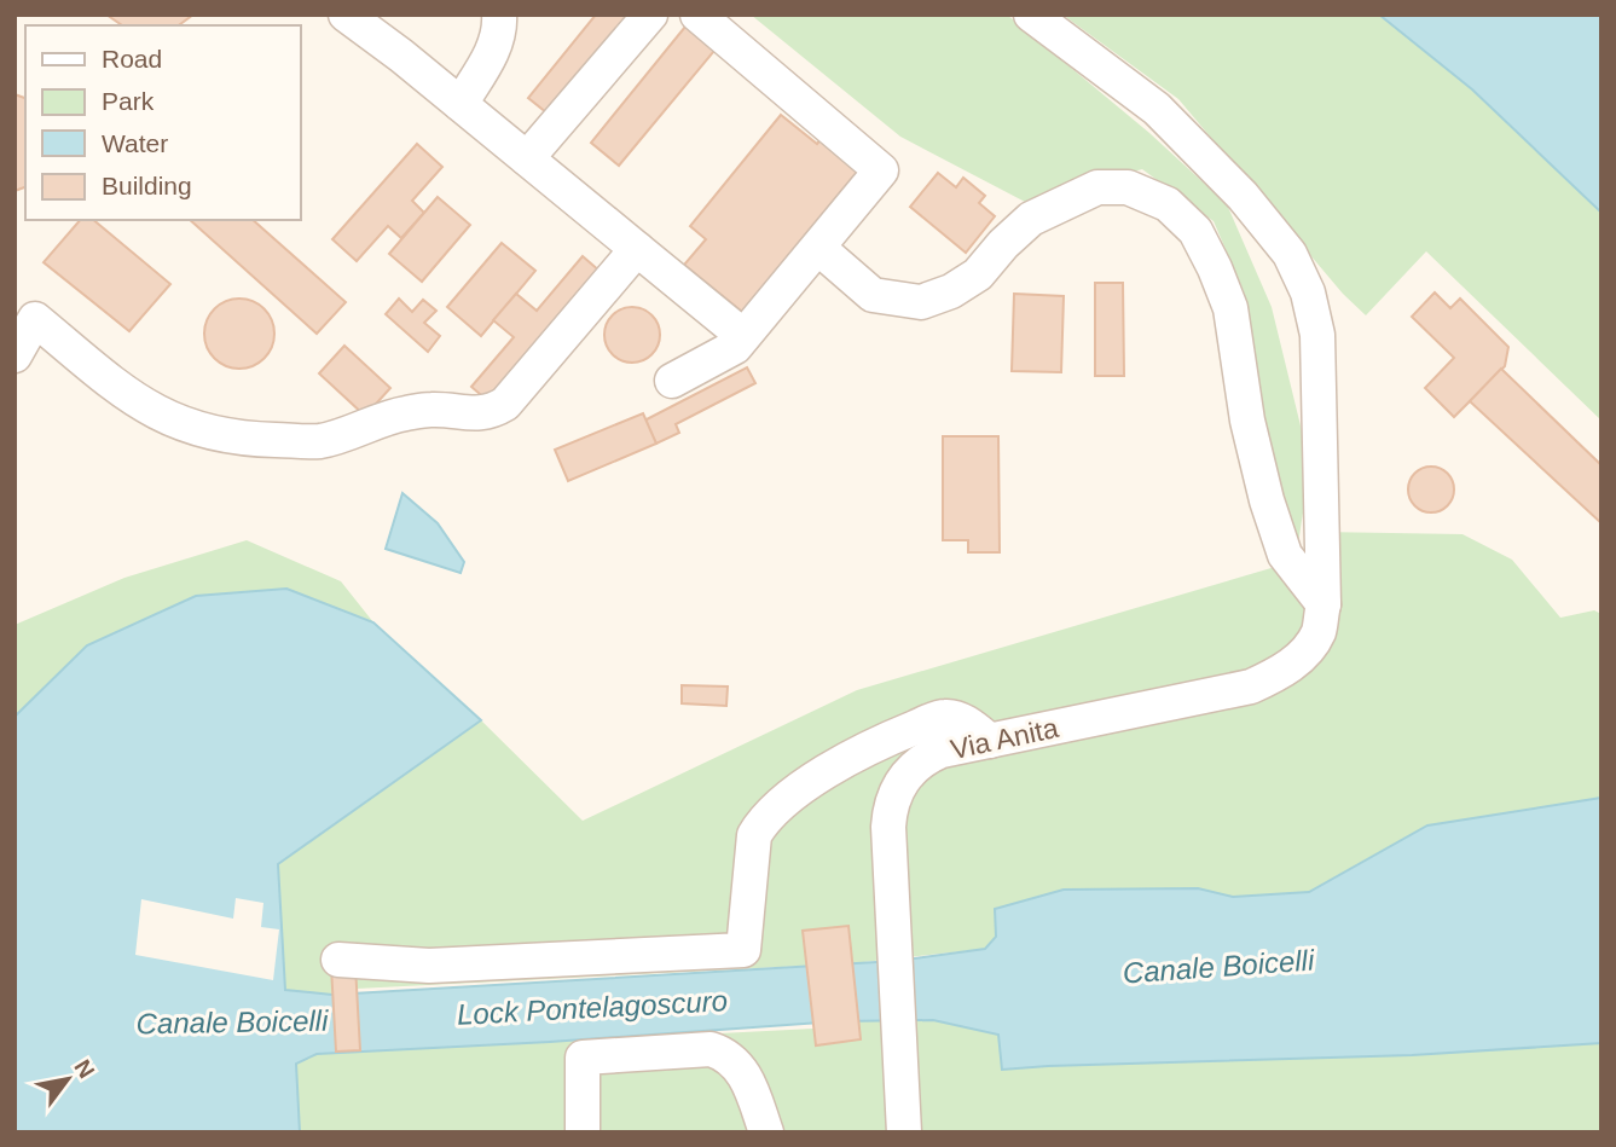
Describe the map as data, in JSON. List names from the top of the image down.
{
  "streets": {
    "street": ["Via Anita"]
  },
  "water": ["Canale Boicelli", "Lock Pontelagoscuro"],
  "legend": [
    "Road",
    "Park",
    "Water",
    "Building"
  ],
  "north": "top right"
}
